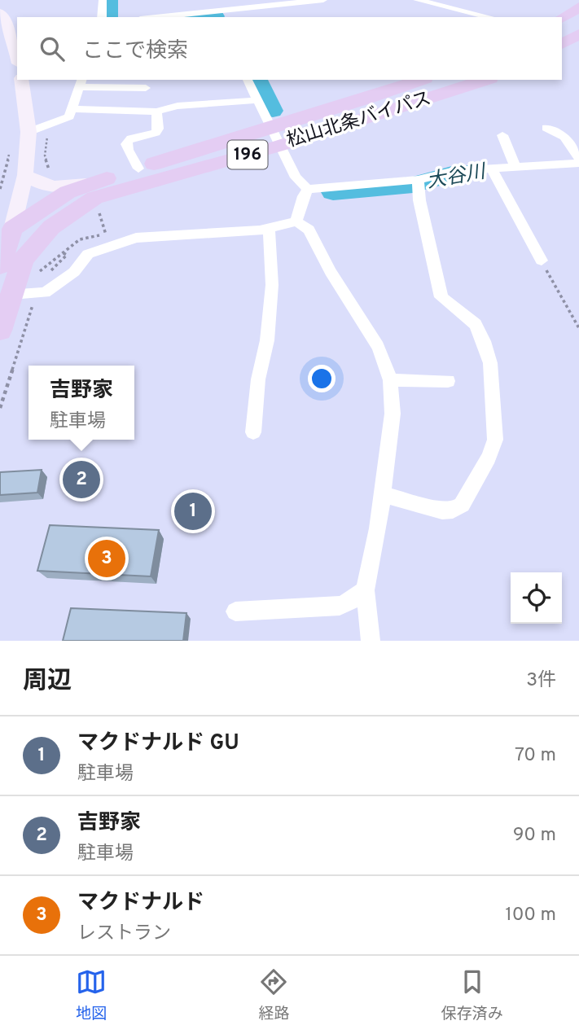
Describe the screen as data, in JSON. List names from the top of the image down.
{
  "streets": {
    "highway": ["松山北条バイパス", "196"]
  },
  "crossings": [
    ["松山北条バイパス", "196"]
  ],
  "water": ["大谷川"],
  "page": {
    "search": "ここで検索",
    "popup": ["吉野家", "駐車場"],
    "pins": ["2", "1", "3"],
    "heading": ["周辺", "3件"],
    "list": [
      {
        "mark": "1",
        "name": "マクドナルド GU",
        "note": "駐車場",
        "value": "70 m"
      },
      {
        "mark": "2",
        "name": "吉野家",
        "note": "駐車場",
        "value": "90 m"
      },
      {
        "mark": "3",
        "name": "マクドナルド",
        "note": "レストラン",
        "value": "100 m"
      }
    ],
    "nav": ["地図", "経路", "保存済み"]
  }
}
